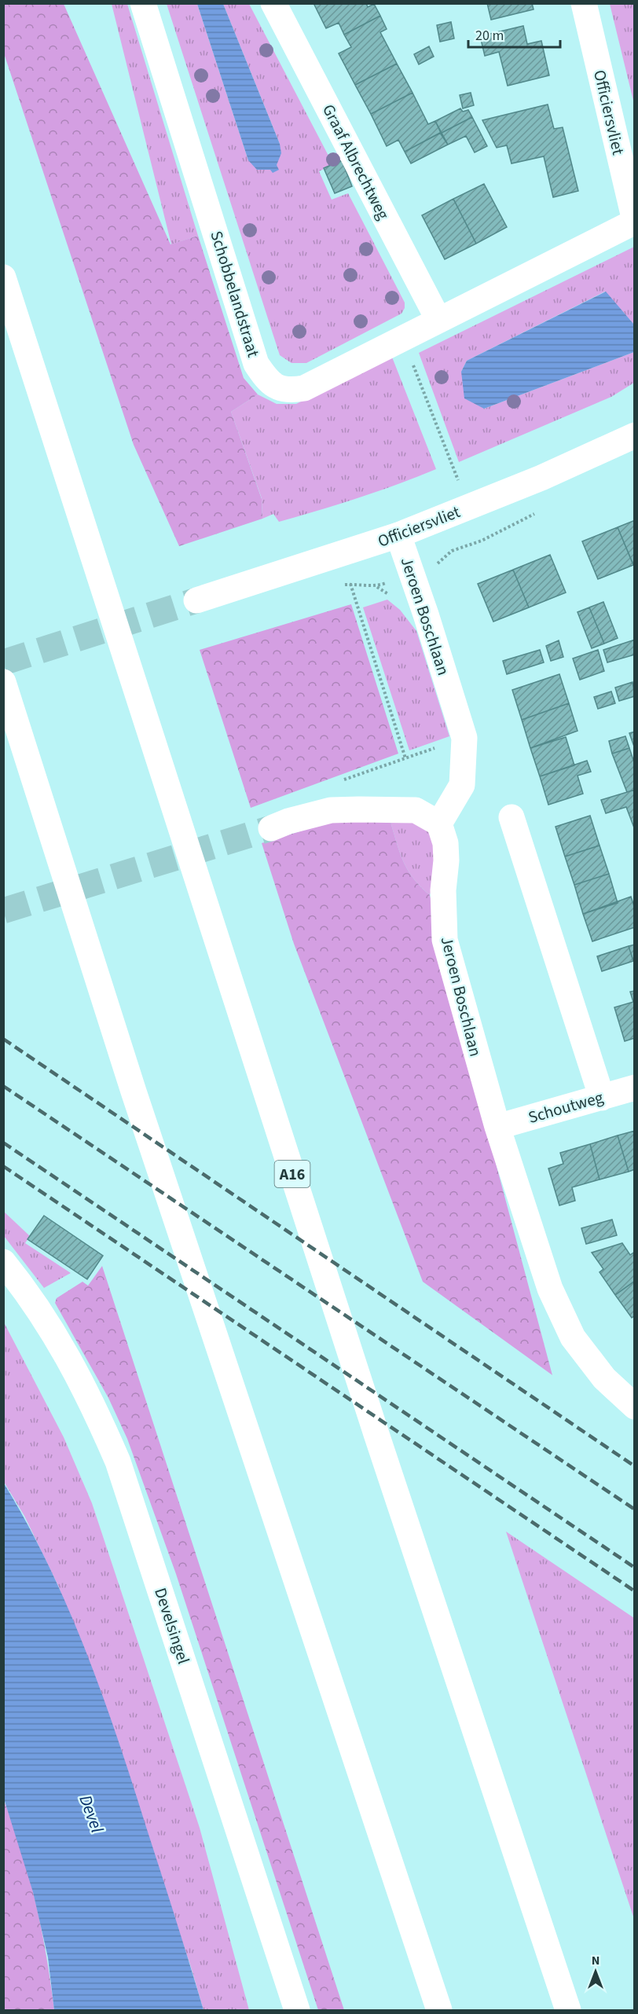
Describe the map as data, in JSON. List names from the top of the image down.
{
  "streets": {
    "main road": [
      "Officiersvliet",
      "Graaf Albrechtweg",
      "Schobbelandstraat",
      "Jeroen Boschlaan",
      "Schoutweg",
      "A16",
      "Develsingel"
    ]
  },
  "crossings": [
    ["Officiersvliet", "Schobbelandstraat"],
    ["Officiersvliet", "Jeroen Boschlaan"],
    ["Graaf Albrechtweg", "Schobbelandstraat"],
    ["Jeroen Boschlaan", "Schoutweg"]
  ],
  "water": ["Devel"],
  "scale_bar": "20 m",
  "north": "top"
}
